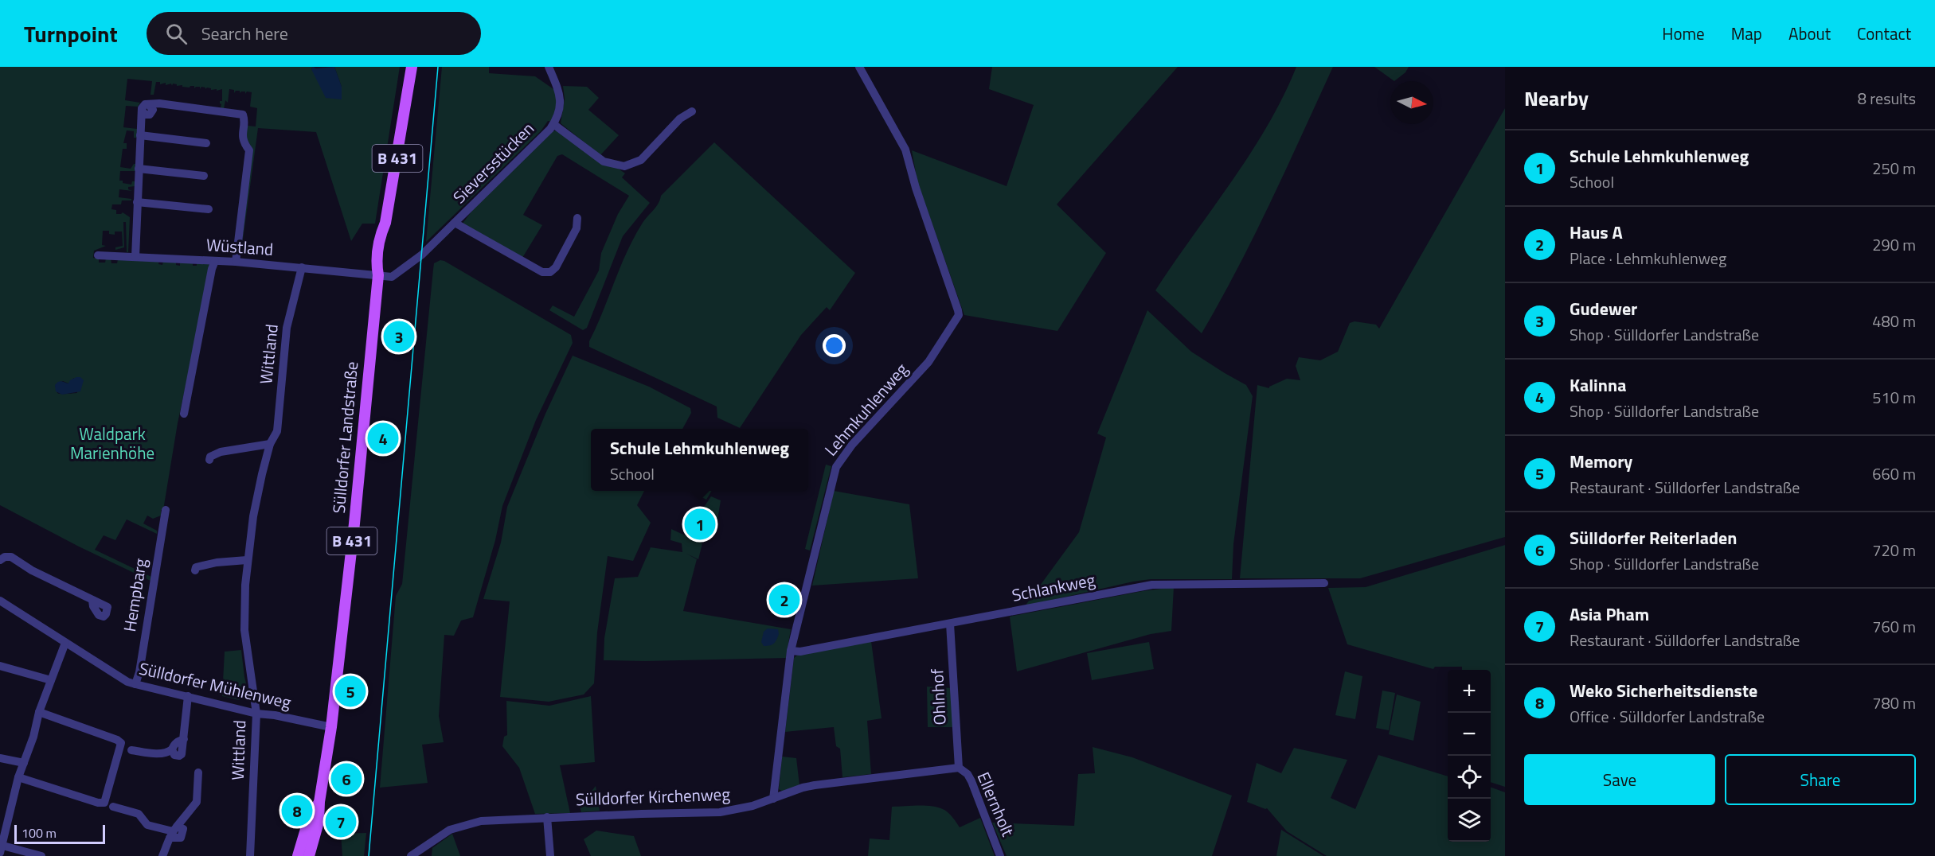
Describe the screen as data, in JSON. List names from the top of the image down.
{
  "streets": {
    "main road": ["B 431", "Sülldorfer Landstraße"],
    "street": [
      "Sieversstücken",
      "Wüstland",
      "Wittland",
      "Lehmkuhlenweg",
      "Schlankweg",
      "Hempbarg",
      "Sülldorfer Mühlenweg",
      "Ohlnhof",
      "Sülldorfer Kirchenweg",
      "Ellernholt"
    ]
  },
  "crossings": [
    ["Sieversstücken", "Wüstland"],
    ["Sieversstücken", "Sülldorfer Landstraße"],
    ["Wüstland", "Wittland"],
    ["Wüstland", "Sülldorfer Landstraße"],
    ["Wittland", "Sülldorfer Mühlenweg"],
    ["Lehmkuhlenweg", "Schlankweg"],
    ["Lehmkuhlenweg", "Sülldorfer Kirchenweg"],
    ["Sülldorfer Landstraße", "Sülldorfer Mühlenweg"],
    ["Schlankweg", "Ohlnhof"],
    ["Hempbarg", "Sülldorfer Mühlenweg"],
    ["Ohlnhof", "Sülldorfer Kirchenweg"],
    ["Ohlnhof", "Ellernholt"],
    ["Sülldorfer Kirchenweg", "Ellernholt"]
  ],
  "parks": ["Waldpark Marienhöhe"],
  "scale_bar": "100 m",
  "north": "right",
  "page": {
    "header": "Turnpoint",
    "search": "Search here",
    "nav": [
      "Home",
      "Map",
      "About",
      "Contact"
    ],
    "heading": ["Nearby", "8 results"],
    "list": [
      {
        "mark": "1",
        "name": "Schule Lehmkuhlenweg",
        "note": "School",
        "value": "250 m"
      },
      {
        "mark": "2",
        "name": "Haus A",
        "note": "Place · Lehmkuhlenweg",
        "value": "290 m"
      },
      {
        "mark": "3",
        "name": "Gudewer",
        "note": "Shop · Sülldorfer Landstraße",
        "value": "480 m"
      },
      {
        "mark": "4",
        "name": "Kalinna",
        "note": "Shop · Sülldorfer Landstraße",
        "value": "510 m"
      },
      {
        "mark": "5",
        "name": "Memory",
        "note": "Restaurant · Sülldorfer Landstraße",
        "value": "660 m"
      },
      {
        "mark": "6",
        "name": "Sülldorfer Reiterladen",
        "note": "Shop · Sülldorfer Landstraße",
        "value": "720 m"
      },
      {
        "mark": "7",
        "name": "Asia Pham",
        "note": "Restaurant · Sülldorfer Landstraße",
        "value": "760 m"
      },
      {
        "mark": "8",
        "name": "Weko Sicherheitsdienste",
        "note": "Office · Sülldorfer Landstraße",
        "value": "780 m"
      }
    ],
    "pins": [
      "3",
      "4",
      "1",
      "2",
      "5",
      "6",
      "8",
      "7"
    ],
    "popup": ["Schule Lehmkuhlenweg", "School"],
    "map_buttons": ["+", "−"],
    "buttons": ["Save", "Share"],
    "scale": "100 m"
  }
}
